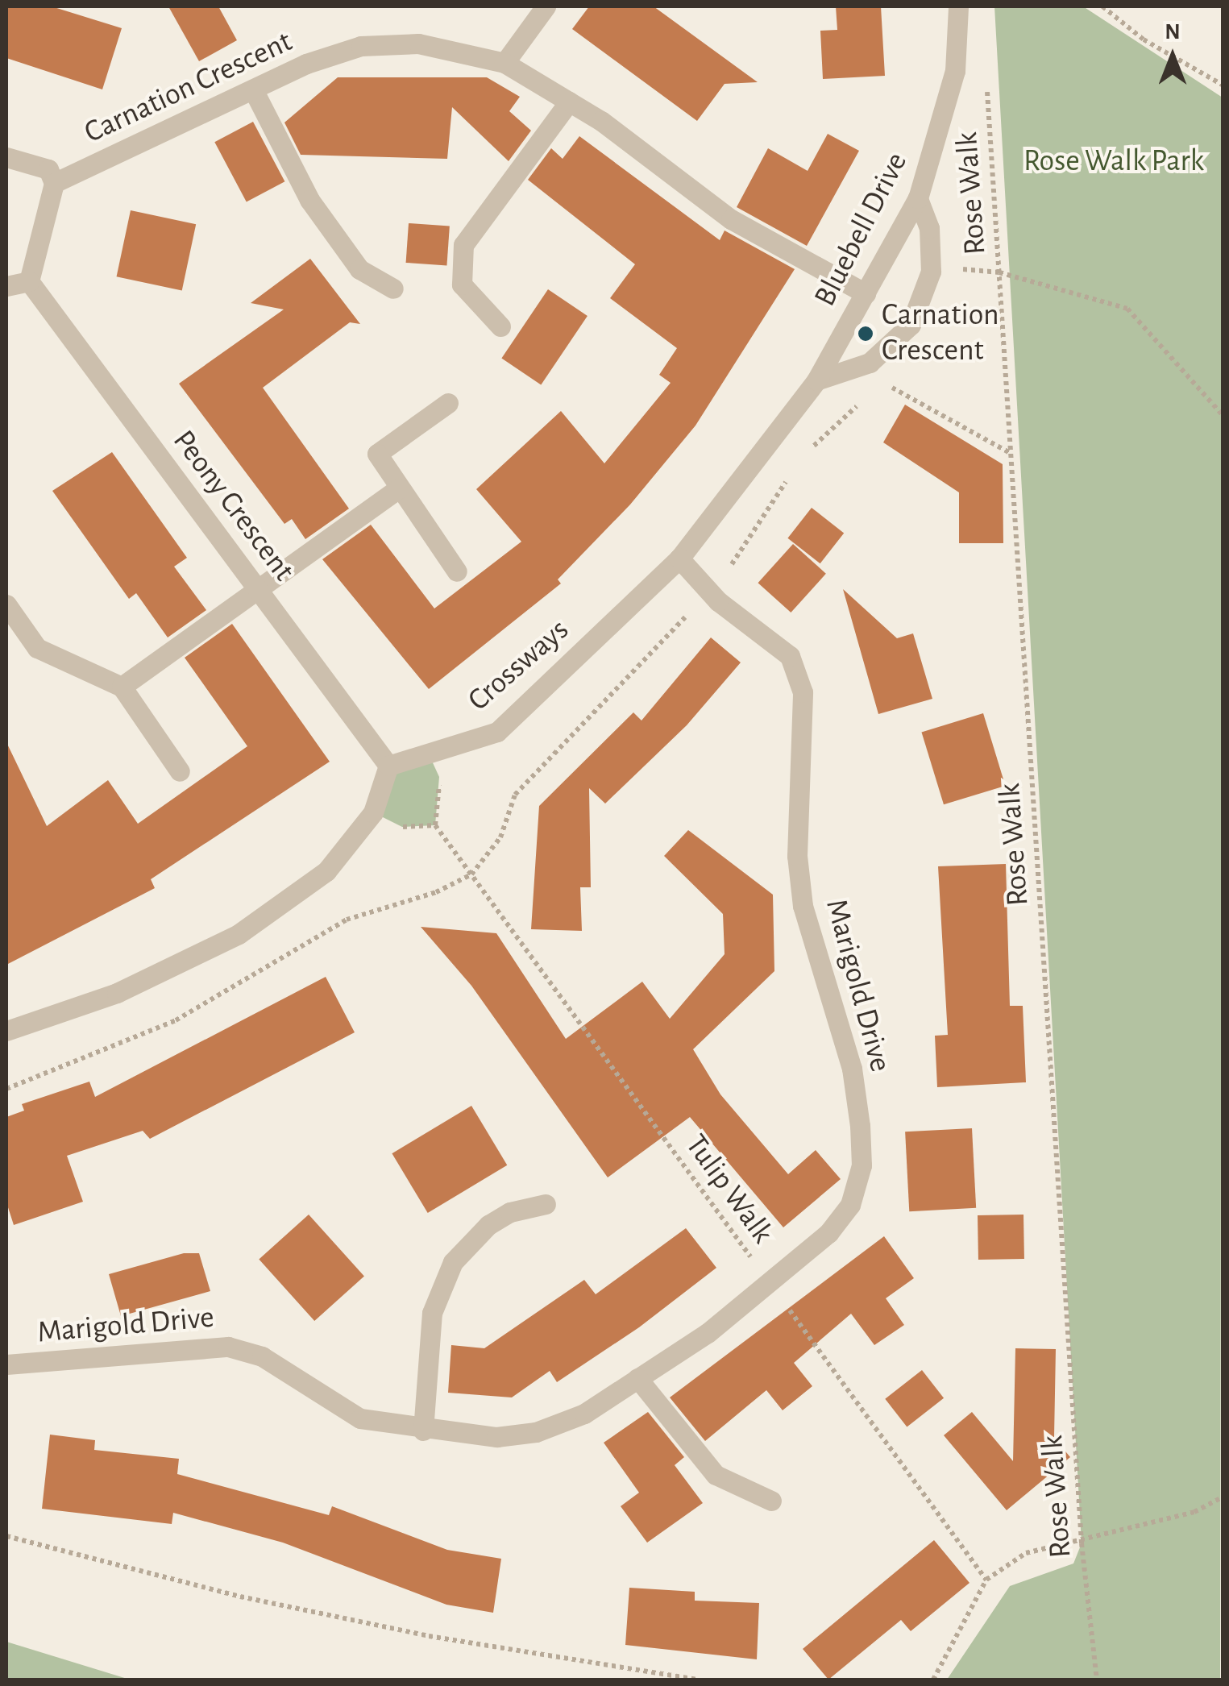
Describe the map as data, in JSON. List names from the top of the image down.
{
  "streets": {
    "street": [
      "Carnation Crescent",
      "Bluebell Drive",
      "Peony Crescent",
      "Crossways",
      "Marigold Drive"
    ],
    "path": ["Rose Walk", "Tulip Walk"]
  },
  "crossings": [
    ["Carnation Crescent", "Bluebell Drive"],
    ["Bluebell Drive", "Crossways"],
    ["Peony Crescent", "Crossways"],
    ["Crossways", "Marigold Drive"],
    ["Marigold Drive", "Tulip Walk"]
  ],
  "parks": ["Rose Walk Park"],
  "places": ["Carnation Crescent"],
  "north": "top"
}
